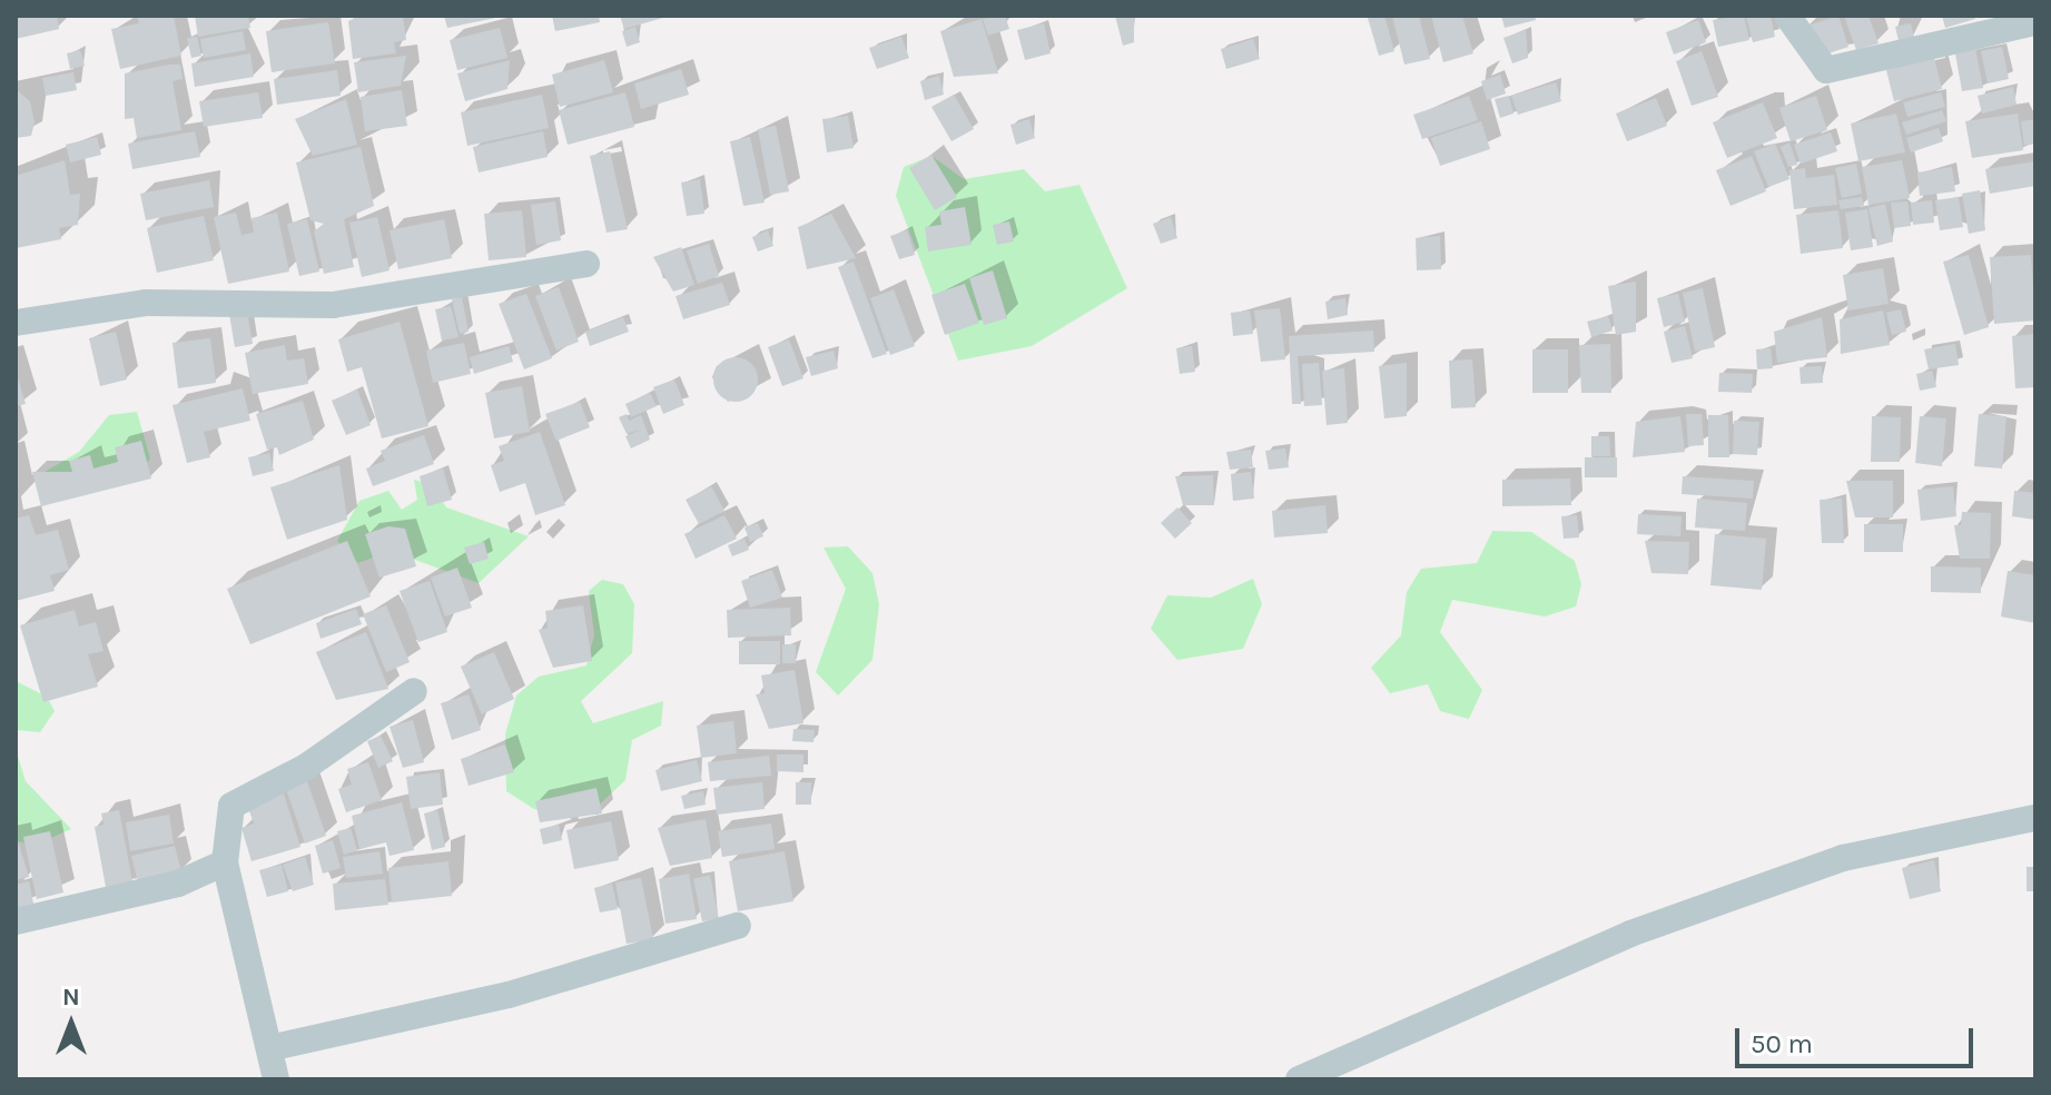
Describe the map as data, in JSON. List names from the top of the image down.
{
  "scale_bar": "50 m",
  "north": "top"
}
